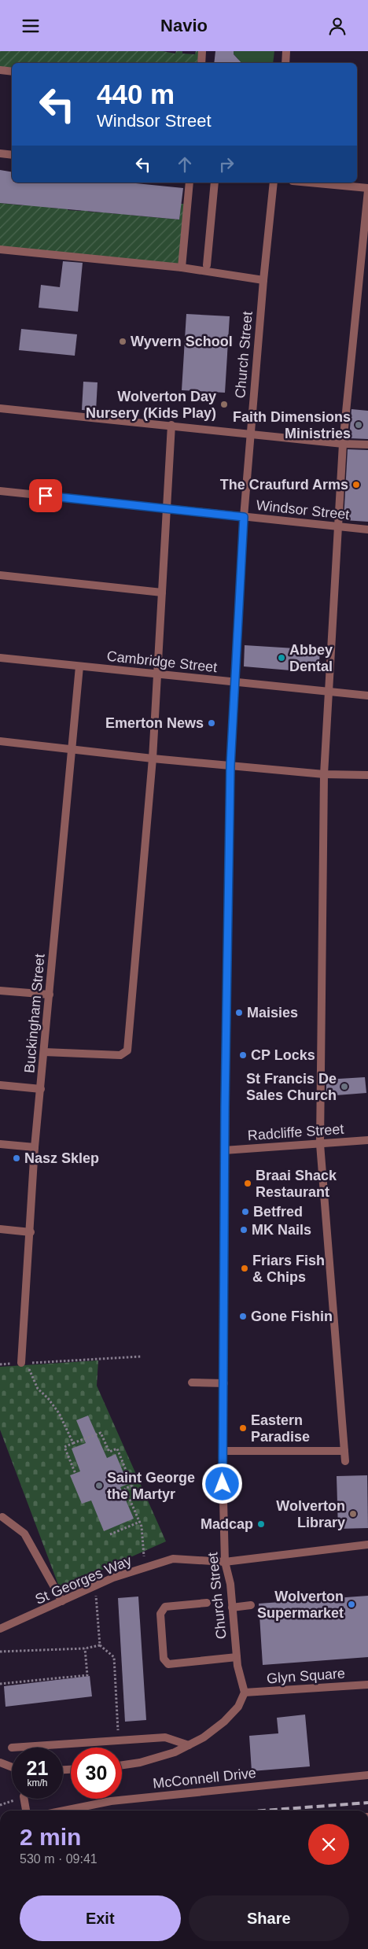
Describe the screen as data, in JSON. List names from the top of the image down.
{
  "streets": {
    "street": [
      "Church Street",
      "Windsor Street",
      "Cambridge Street",
      "Buckingham Street",
      "Radcliffe Street",
      "St Georges Way",
      "Glyn Square",
      "McConnell Drive"
    ]
  },
  "crossings": [
    ["Church Street", "Windsor Street"],
    ["Church Street", "Cambridge Street"],
    ["Church Street", "Radcliffe Street"],
    ["Church Street", "St Georges Way"],
    ["Church Street", "Glyn Square"],
    ["Cambridge Street", "Buckingham Street"]
  ],
  "places": [
    "Wyvern School",
    "Wolverton Day Nursery (Kids Play)",
    "Faith Dimensions Ministries",
    "The Craufurd Arms",
    "Abbey Dental",
    "Emerton News",
    "Maisies",
    "CP Locks",
    "St Francis De Sales Church",
    "Nasz Sklep",
    "Braai Shack Restaurant",
    "Betfred",
    "MK Nails",
    "Friars Fish & Chips",
    "Gone Fishin",
    "Eastern Paradise",
    "Saint George the Martyr",
    "Wolverton Library",
    "Madcap",
    "Wolverton Supermarket"
  ],
  "page": {
    "header": "Navio",
    "turn": ["440 m", "Windsor Street"],
    "speed": "21 km/h",
    "limit": "30",
    "heading": ["2 min", "530 m · 09:41"],
    "buttons": ["Exit", "Share"]
  }
}
